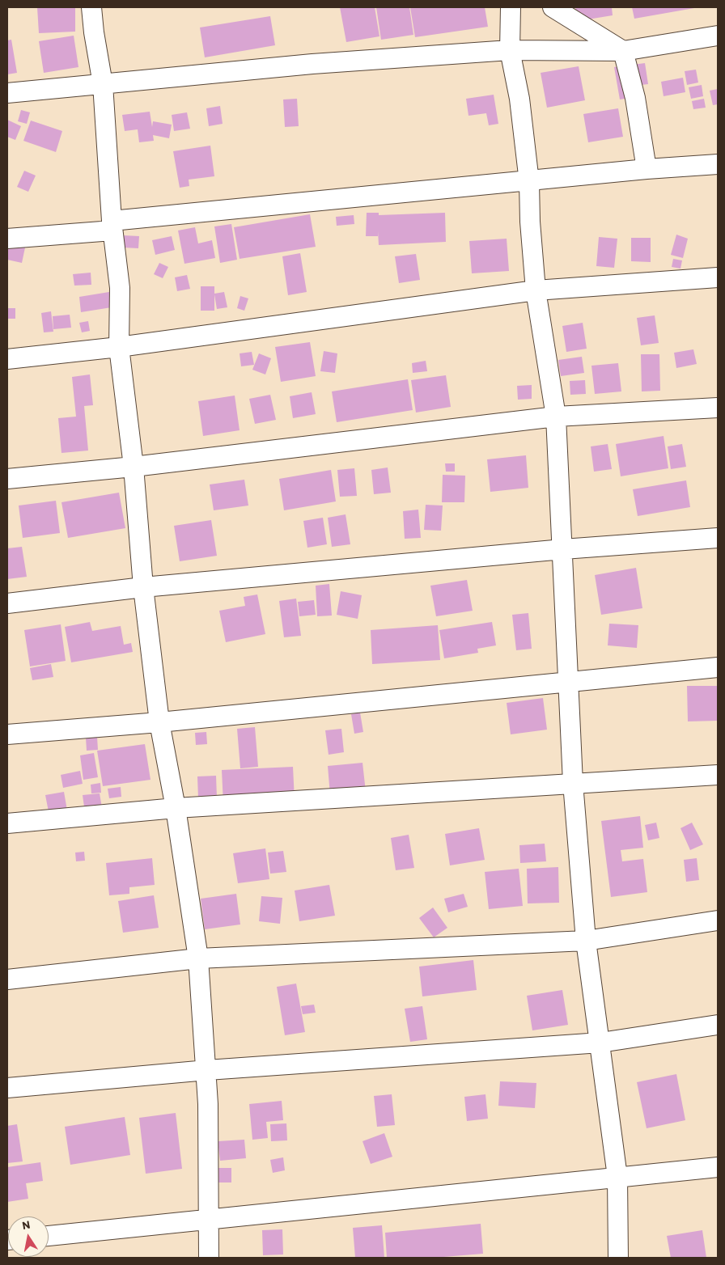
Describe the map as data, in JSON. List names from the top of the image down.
{
  "north": "top"
}
